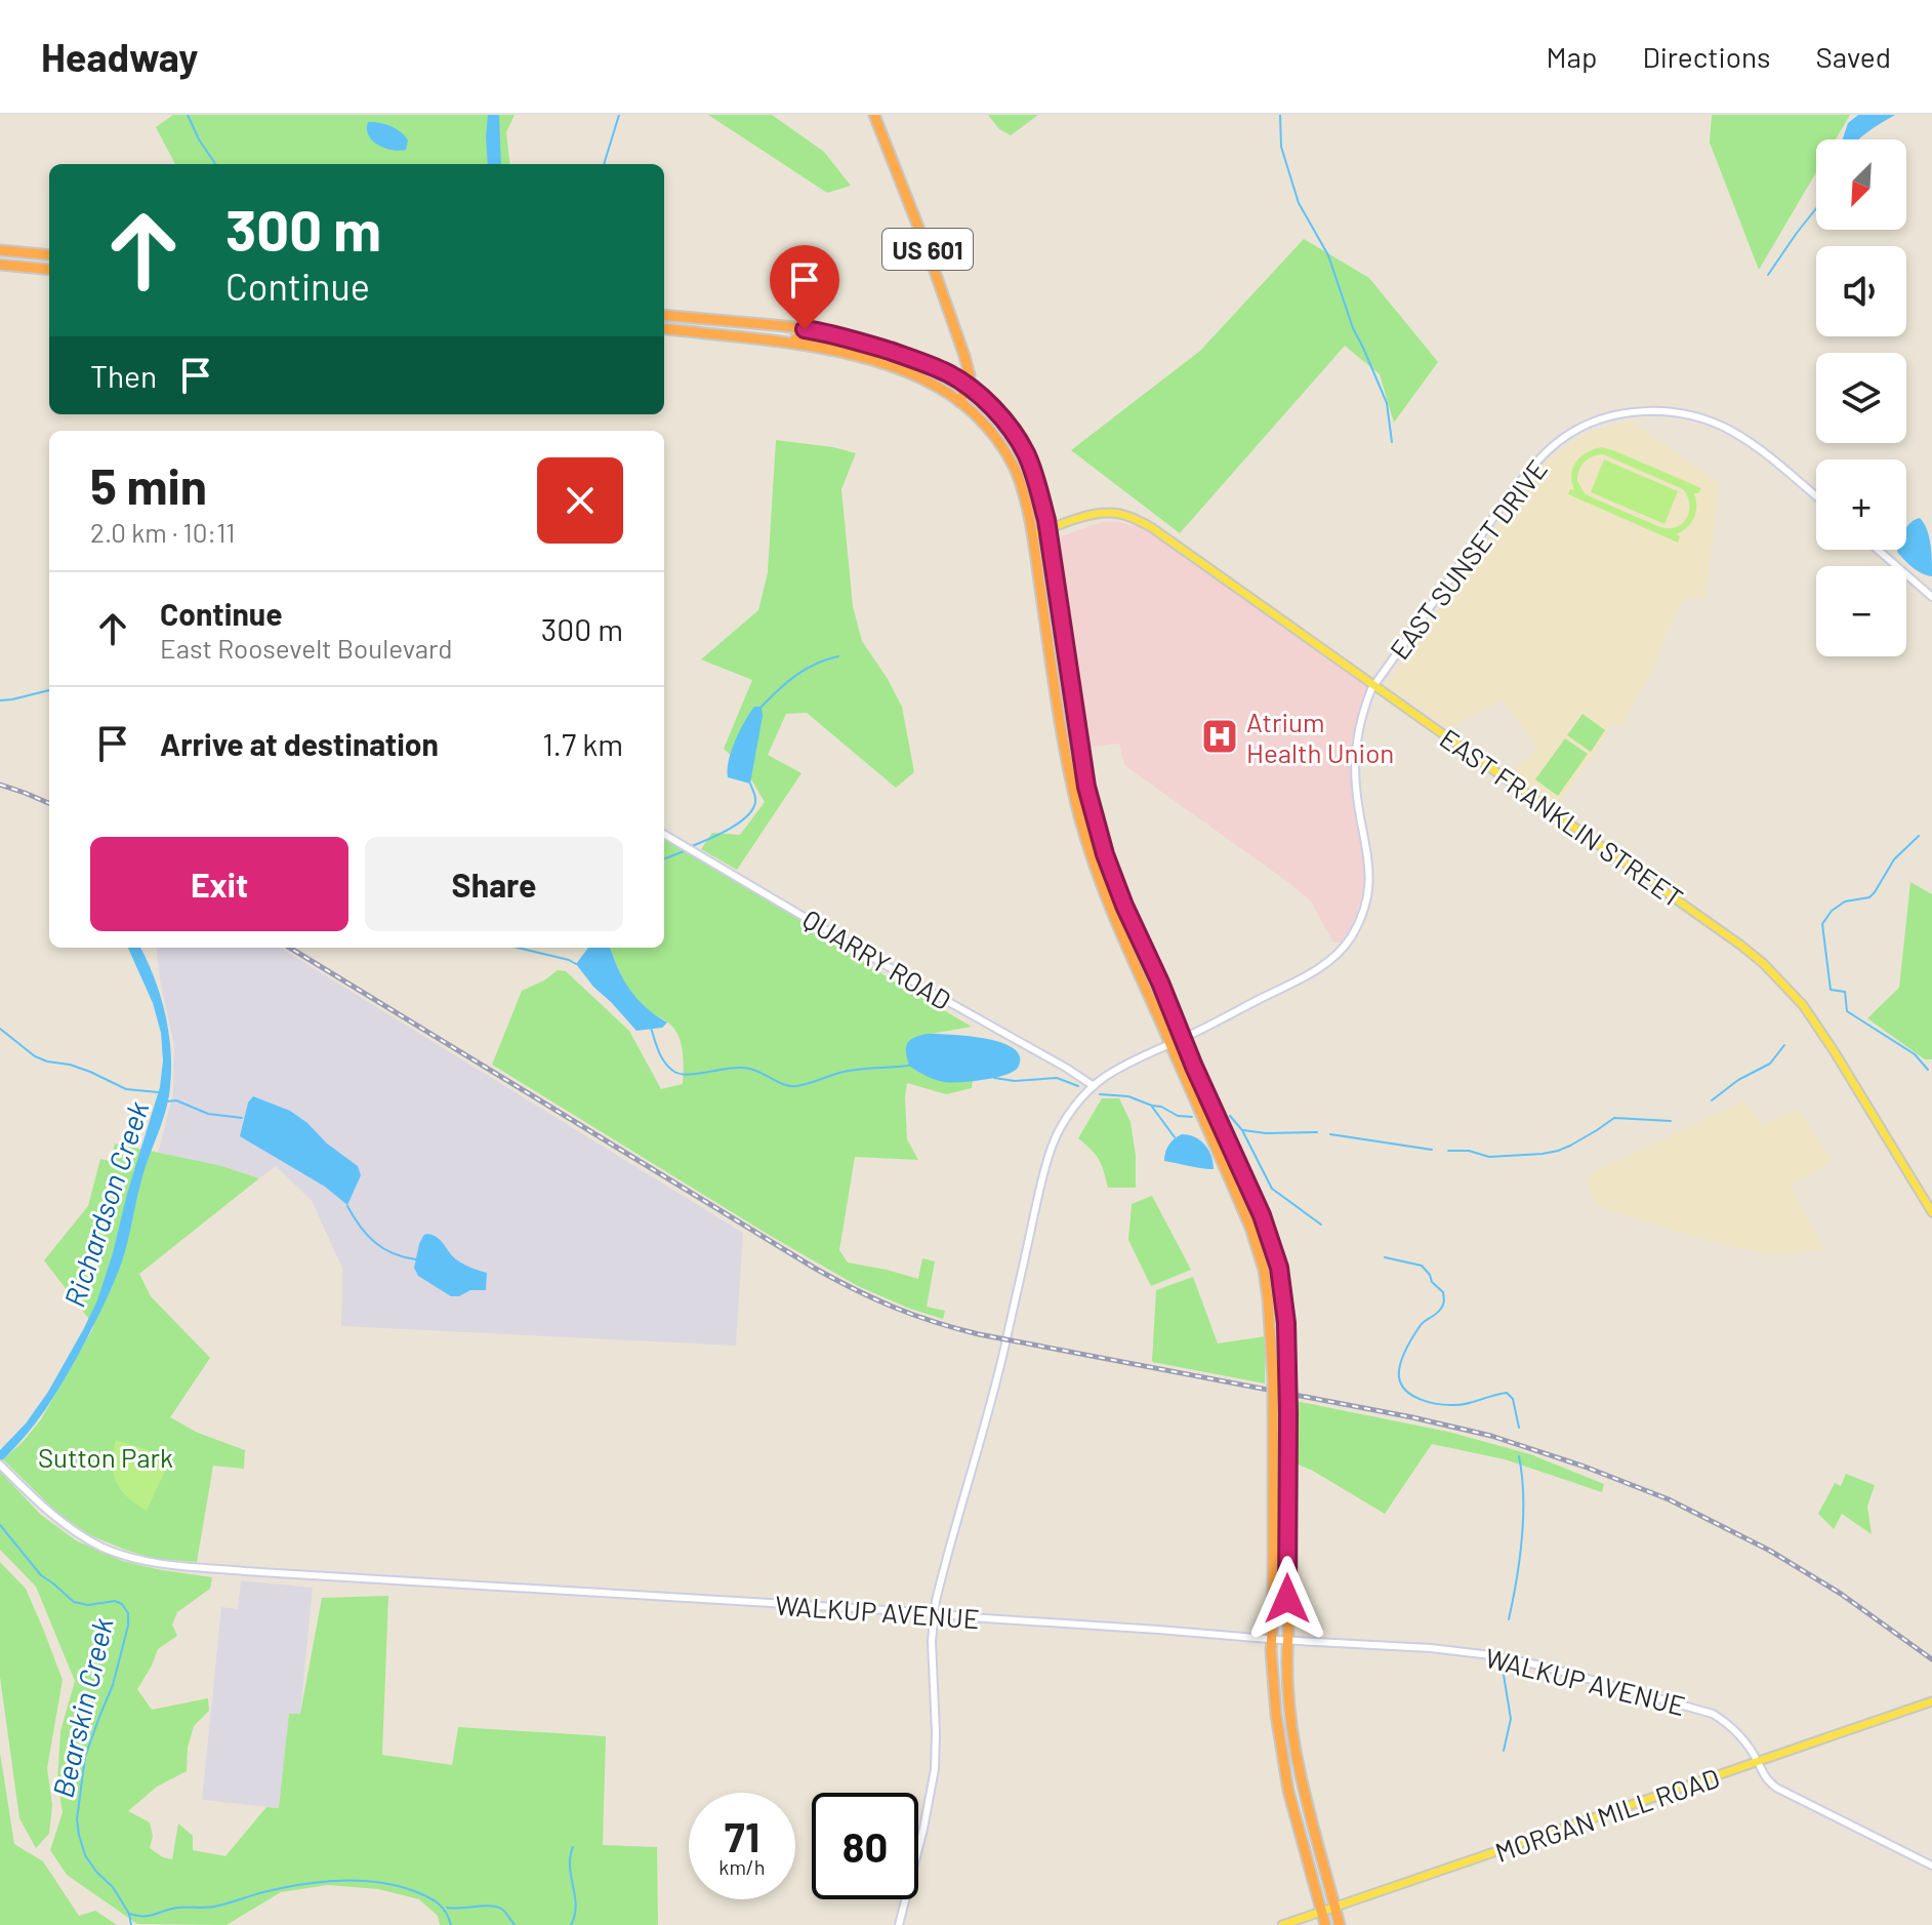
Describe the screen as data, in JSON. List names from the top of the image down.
{
  "streets": {
    "highway": ["US 601"],
    "main road": ["EAST FRANKLIN STREET", "MORGAN MILL ROAD"],
    "street": ["EAST SUNSET DRIVE", "QUARRY ROAD", "WALKUP AVENUE"]
  },
  "crossings": [
    ["EAST SUNSET DRIVE", "EAST FRANKLIN STREET"],
    ["WALKUP AVENUE", "MORGAN MILL ROAD"]
  ],
  "water": ["Richardson Creek", "Bearskin Creek"],
  "parks": ["Sutton Park"],
  "places": {
    "hospital": ["Atrium Health Union"]
  },
  "north": "bottom left",
  "page": {
    "header": "Headway",
    "nav": ["Map", "Directions", "Saved"],
    "map_buttons": ["+", "−"],
    "turn": ["300 m", "Continue"],
    "then": "Then",
    "heading": ["5 min", "2.0 km · 10:11"],
    "list": [
      {
        "name": "Continue",
        "note": "East Roosevelt Boulevard",
        "value": "300 m"
      },
      {
        "name": "Arrive at destination",
        "value": "1.7 km"
      }
    ],
    "buttons": ["Exit", "Share"],
    "speed": "71 km/h",
    "limit": "80"
  }
}
